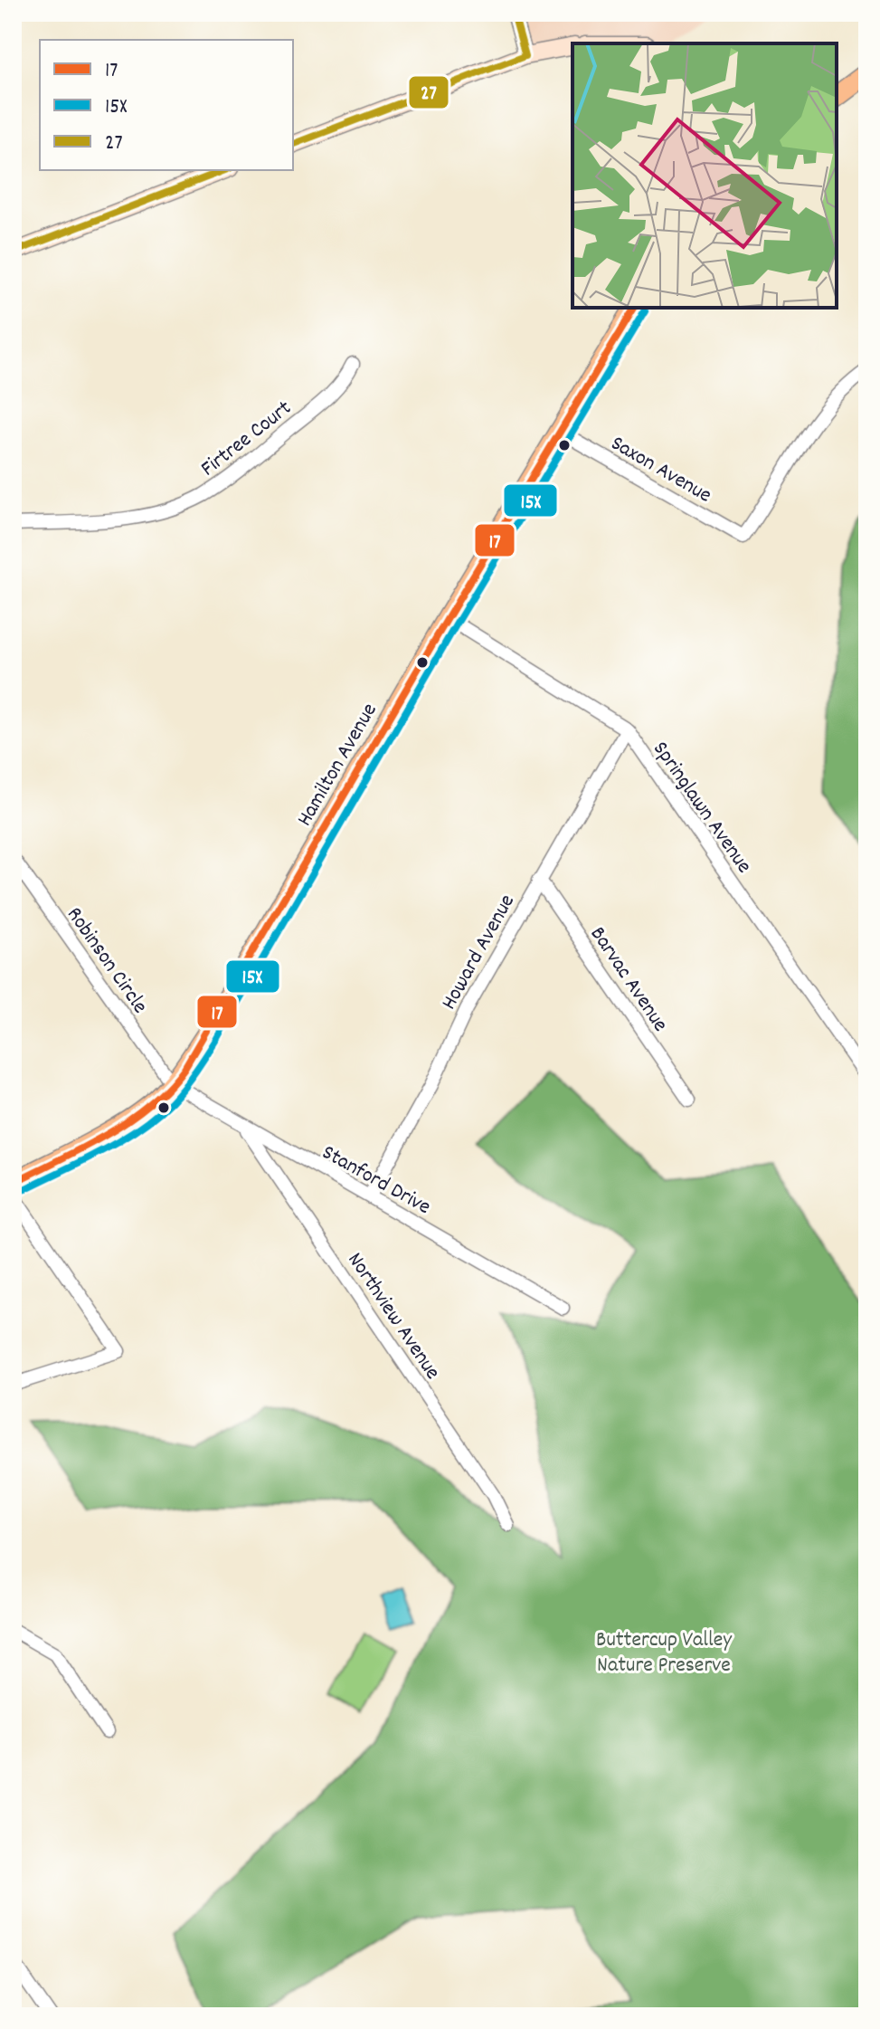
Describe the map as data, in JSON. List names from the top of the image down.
{
  "streets": {
    "main road": ["Hamilton Avenue"],
    "street": [
      "Firtree Court",
      "Saxon Avenue",
      "Springlawn Avenue",
      "Howard Avenue",
      "Robinson Circle",
      "Barvac Avenue",
      "Stanford Drive",
      "Northview Avenue"
    ]
  },
  "crossings": [
    ["Saxon Avenue", "Hamilton Avenue"],
    ["Hamilton Avenue", "Springlawn Avenue"],
    ["Hamilton Avenue", "Robinson Circle"],
    ["Hamilton Avenue", "Stanford Drive"],
    ["Springlawn Avenue", "Howard Avenue"],
    ["Howard Avenue", "Barvac Avenue"],
    ["Howard Avenue", "Stanford Drive"],
    ["Robinson Circle", "Stanford Drive"],
    ["Stanford Drive", "Northview Avenue"]
  ],
  "parks": ["Buttercup Valley Nature Preserve"],
  "lines": ["transit line 27", "transit line 17", "transit line 15X"],
  "legend": ["17", "15X", "27"]
}
